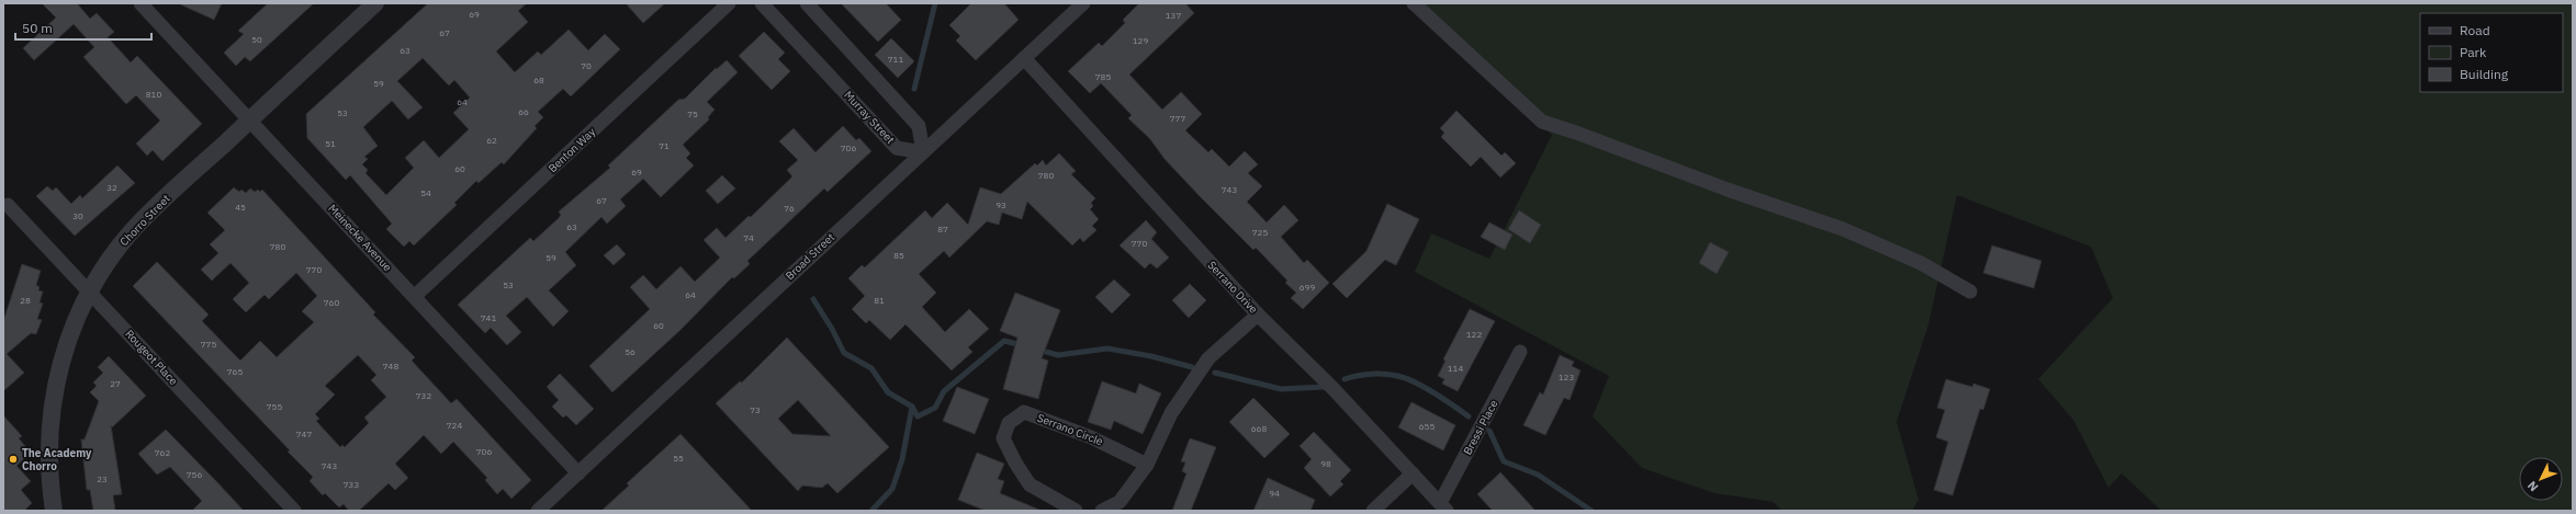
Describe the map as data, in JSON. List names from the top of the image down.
{
  "streets": {
    "street": [
      "Murray Street",
      "Benton Way",
      "Chorro Street",
      "Meinecke Avenue",
      "Broad Street",
      "Serrano Drive",
      "Rougeot Place",
      "Bressi Place",
      "Serrano Circle"
    ]
  },
  "crossings": [
    ["Murray Street", "Broad Street"],
    ["Benton Way", "Meinecke Avenue"],
    ["Chorro Street", "Meinecke Avenue"],
    ["Chorro Street", "Rougeot Place"],
    ["Meinecke Avenue", "Broad Street"],
    ["Broad Street", "Serrano Drive"],
    ["Serrano Drive", "Bressi Place"]
  ],
  "places": ["The Academy Chorro"],
  "house_numbers": [
    "69",
    "137",
    "67",
    "50",
    "129",
    "63",
    "711",
    "70",
    "785",
    "68",
    "59",
    "810",
    "64",
    "66",
    "53",
    "75",
    "777",
    "62",
    "51",
    "71",
    "706",
    "60",
    "69",
    "780",
    "32",
    "743",
    "54",
    "67",
    "93",
    "45",
    "76",
    "30",
    "63",
    "87",
    "725",
    "74",
    "770",
    "780",
    "85",
    "59",
    "770",
    "53",
    "699",
    "64",
    "28",
    "81",
    "760",
    "741",
    "60",
    "122",
    "775",
    "56",
    "748",
    "114",
    "765",
    "123",
    "27",
    "732",
    "755",
    "73",
    "724",
    "655",
    "668",
    "747",
    "706",
    "762",
    "55",
    "98",
    "743",
    "756",
    "23",
    "733",
    "94"
  ],
  "legend": ["Road", "Park", "Building"],
  "scale_bar": "50 m",
  "north": "bottom left"
}
